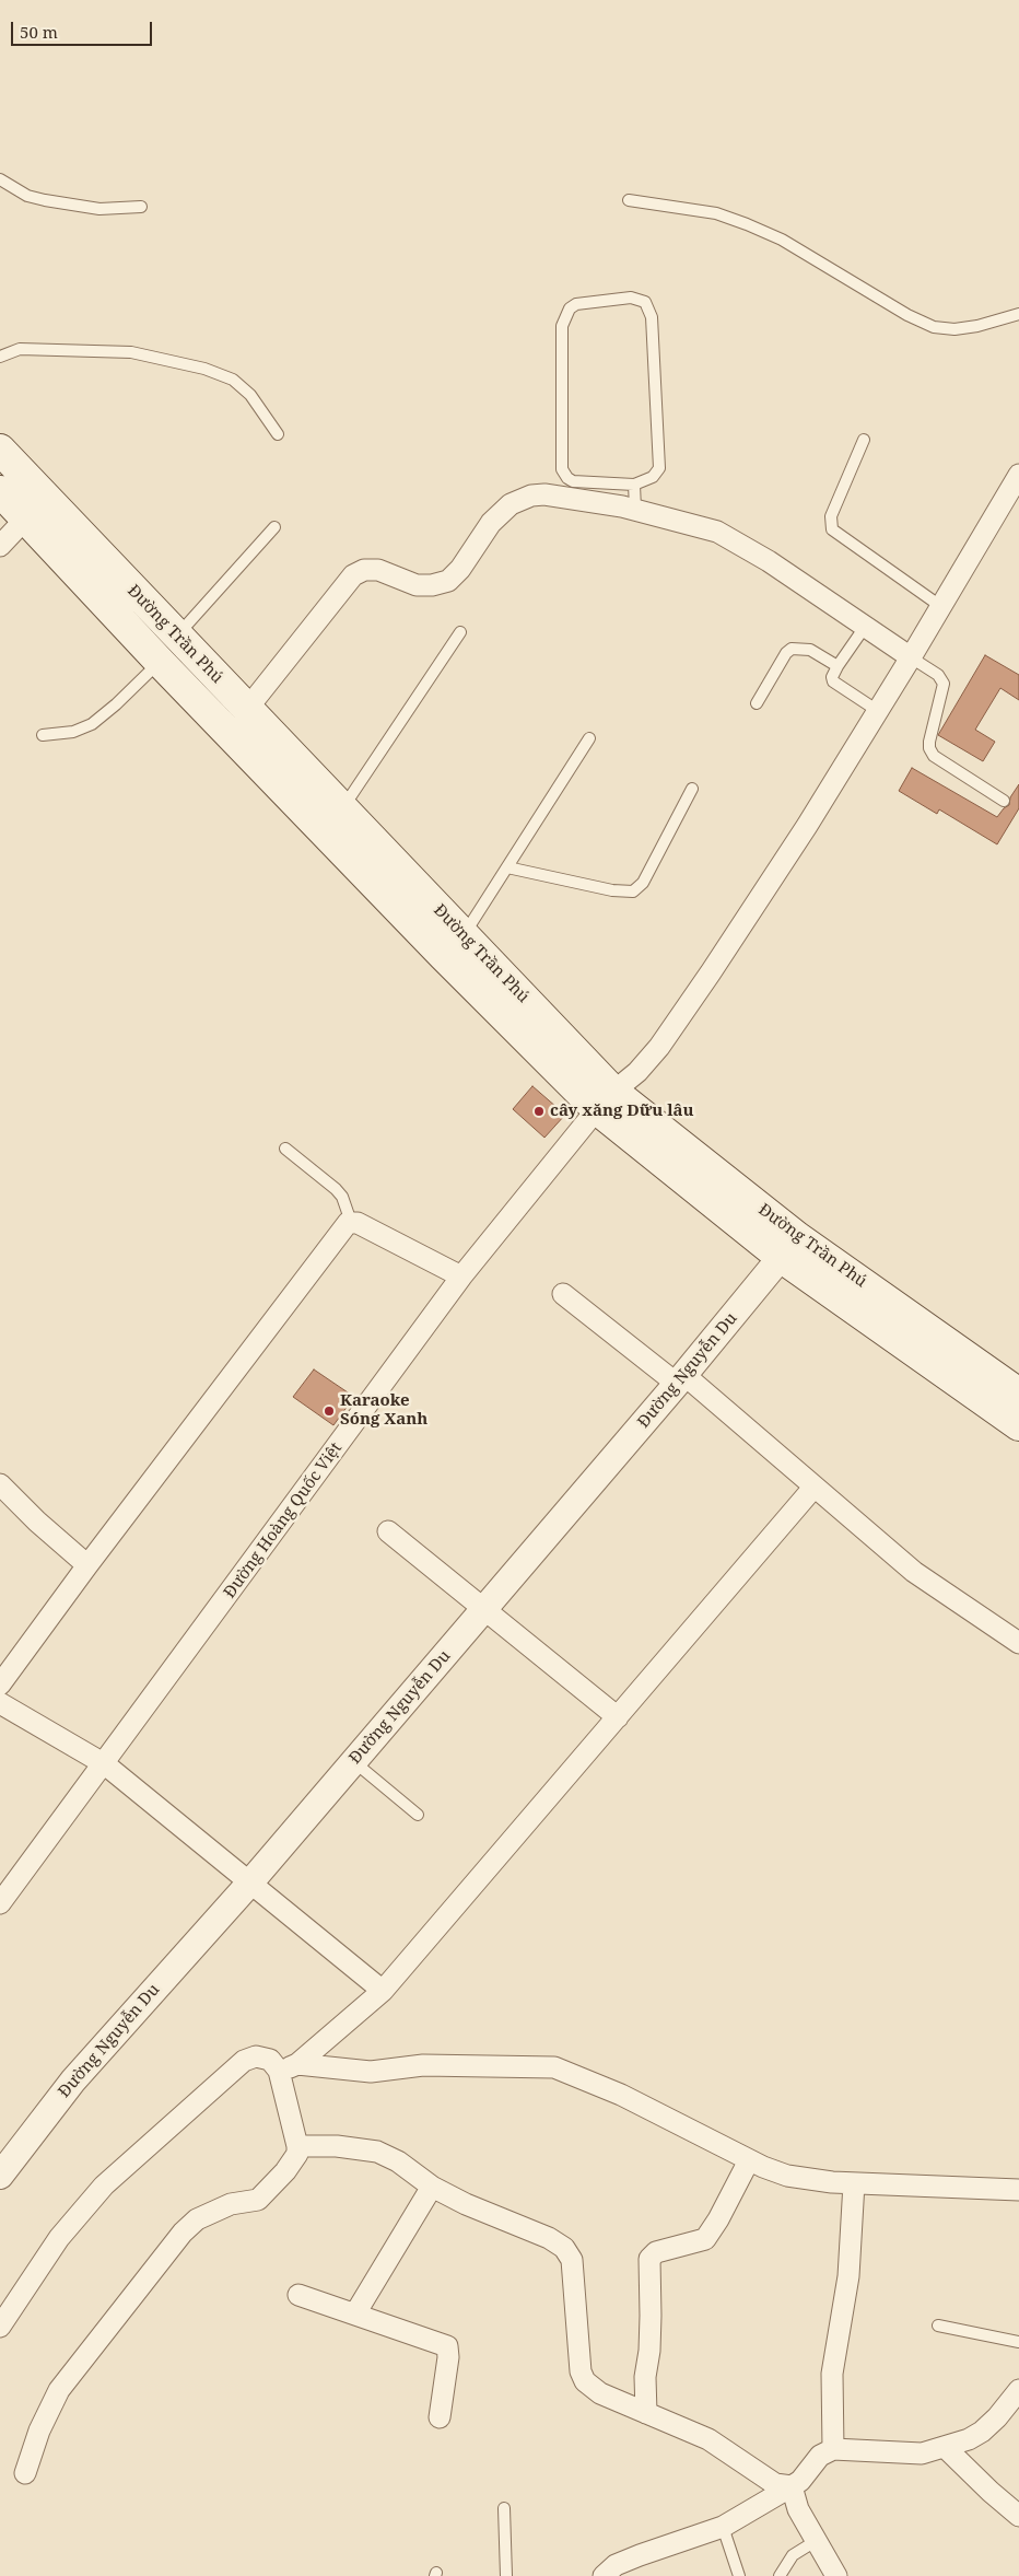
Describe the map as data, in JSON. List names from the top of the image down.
{
  "streets": {
    "main road": ["Đường Trần Phú"],
    "street": ["Đường Nguyễn Du", "Đường Hoàng Quốc Việt"]
  },
  "crossings": [
    ["Đường Trần Phú", "Đường Nguyễn Du"],
    ["Đường Trần Phú", "Đường Hoàng Quốc Việt"]
  ],
  "places": ["cây xăng Dữu lâu", "Karaoke Sóng Xanh"],
  "scale_bar": "50 m"
}
